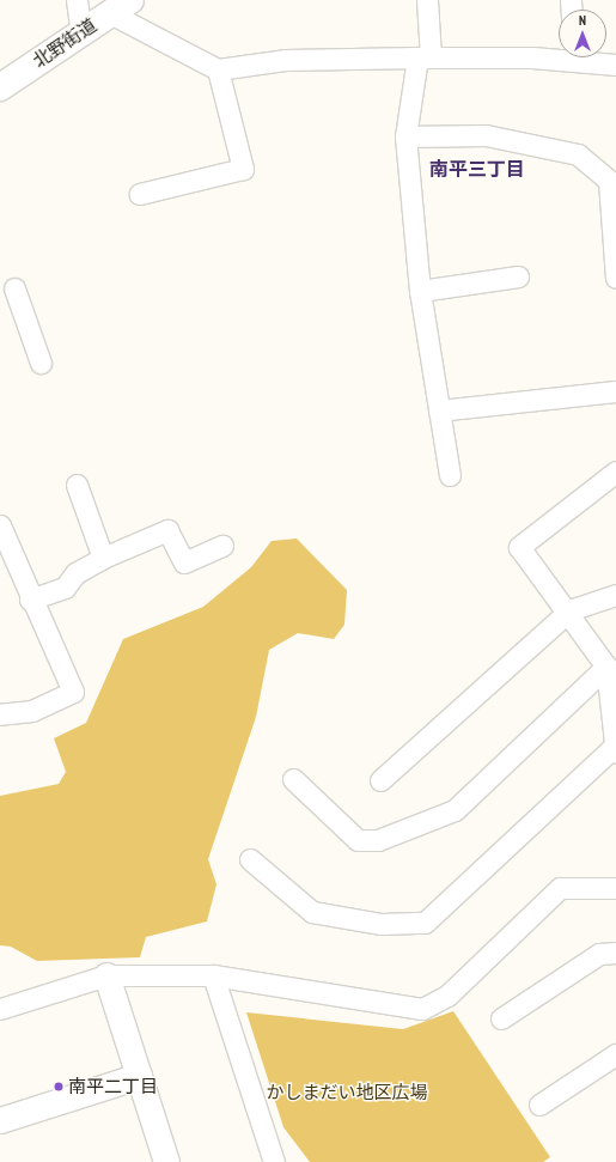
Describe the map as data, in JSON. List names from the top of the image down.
{
  "streets": {
    "main road": ["北野街道"]
  },
  "districts": ["南平三丁目"],
  "parks": ["かしまだい地区広場"],
  "places": ["南平二丁目"],
  "north": "top"
}
